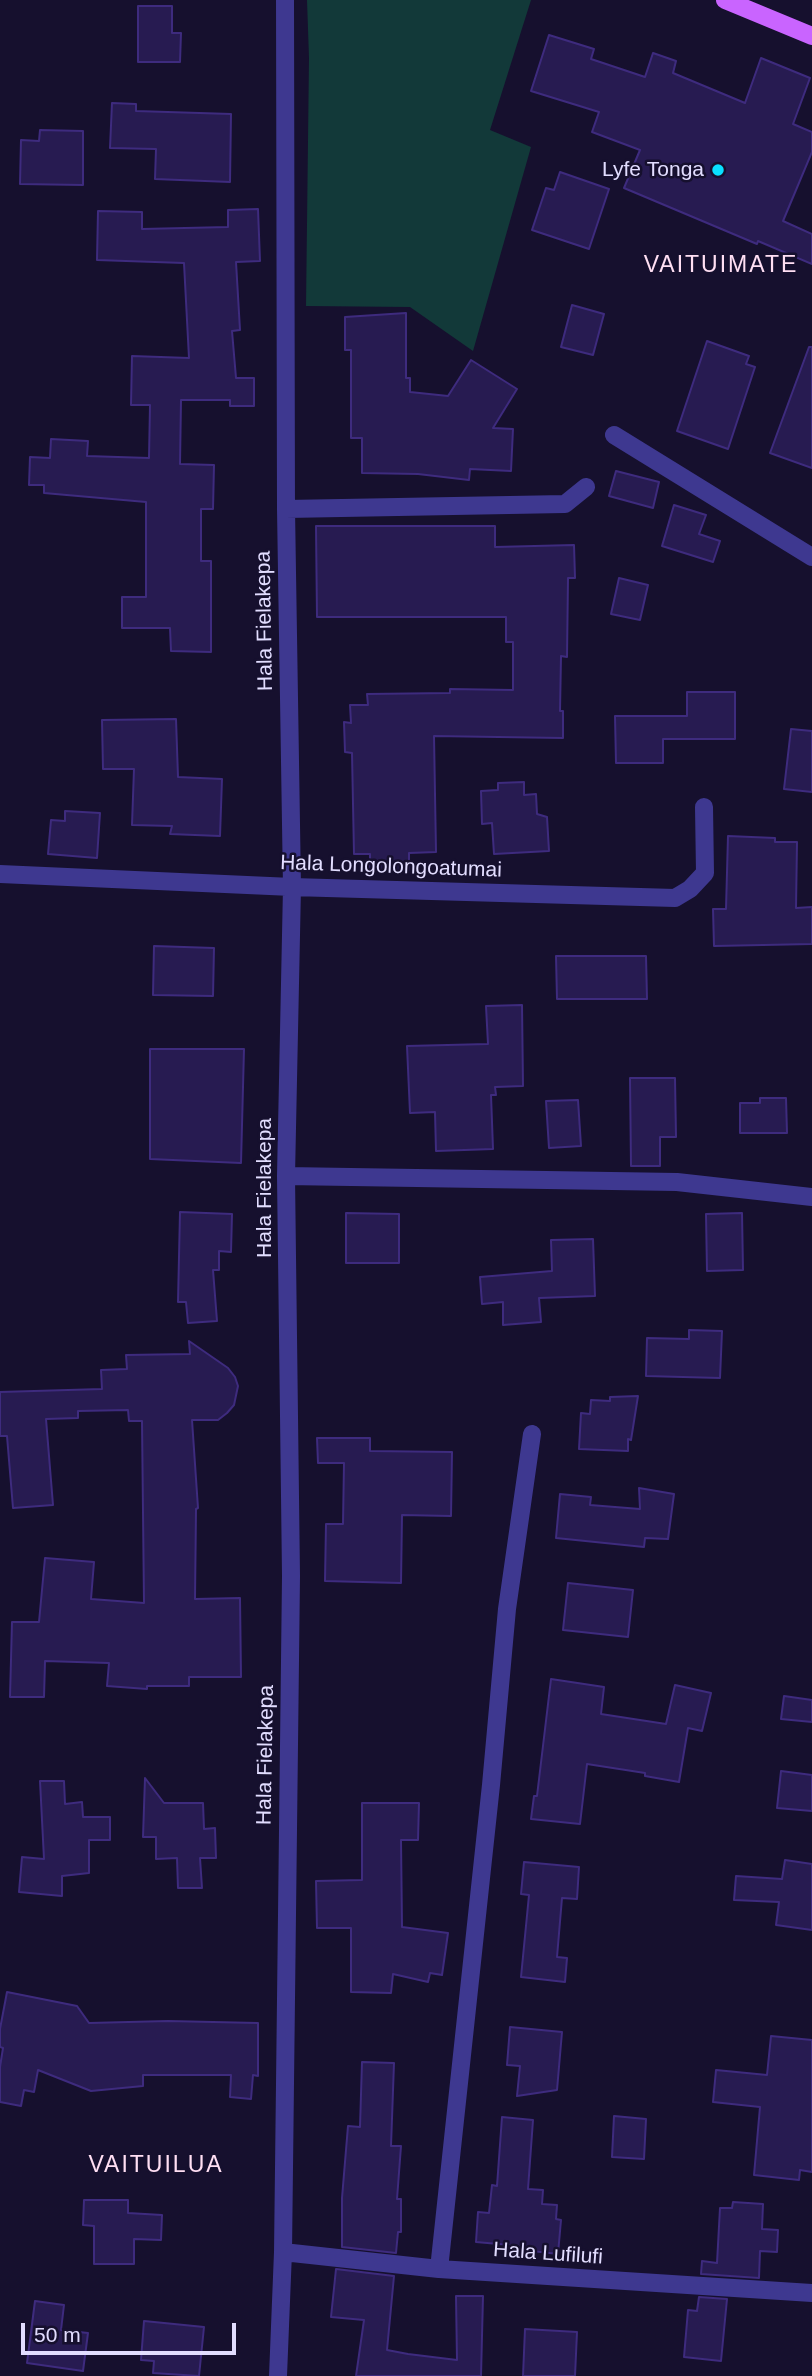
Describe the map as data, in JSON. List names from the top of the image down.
{
  "streets": {
    "street": ["Hala Fielakepa", "Hala Longolongoatumai", "Hala Lufilufi"]
  },
  "crossings": [
    ["Hala Fielakepa", "Hala Longolongoatumai"],
    ["Hala Fielakepa", "Hala Lufilufi"]
  ],
  "districts": ["VAITUIMATE", "VAITUILUA"],
  "places": ["Lyfe Tonga"],
  "scale_bar": "50 m"
}
